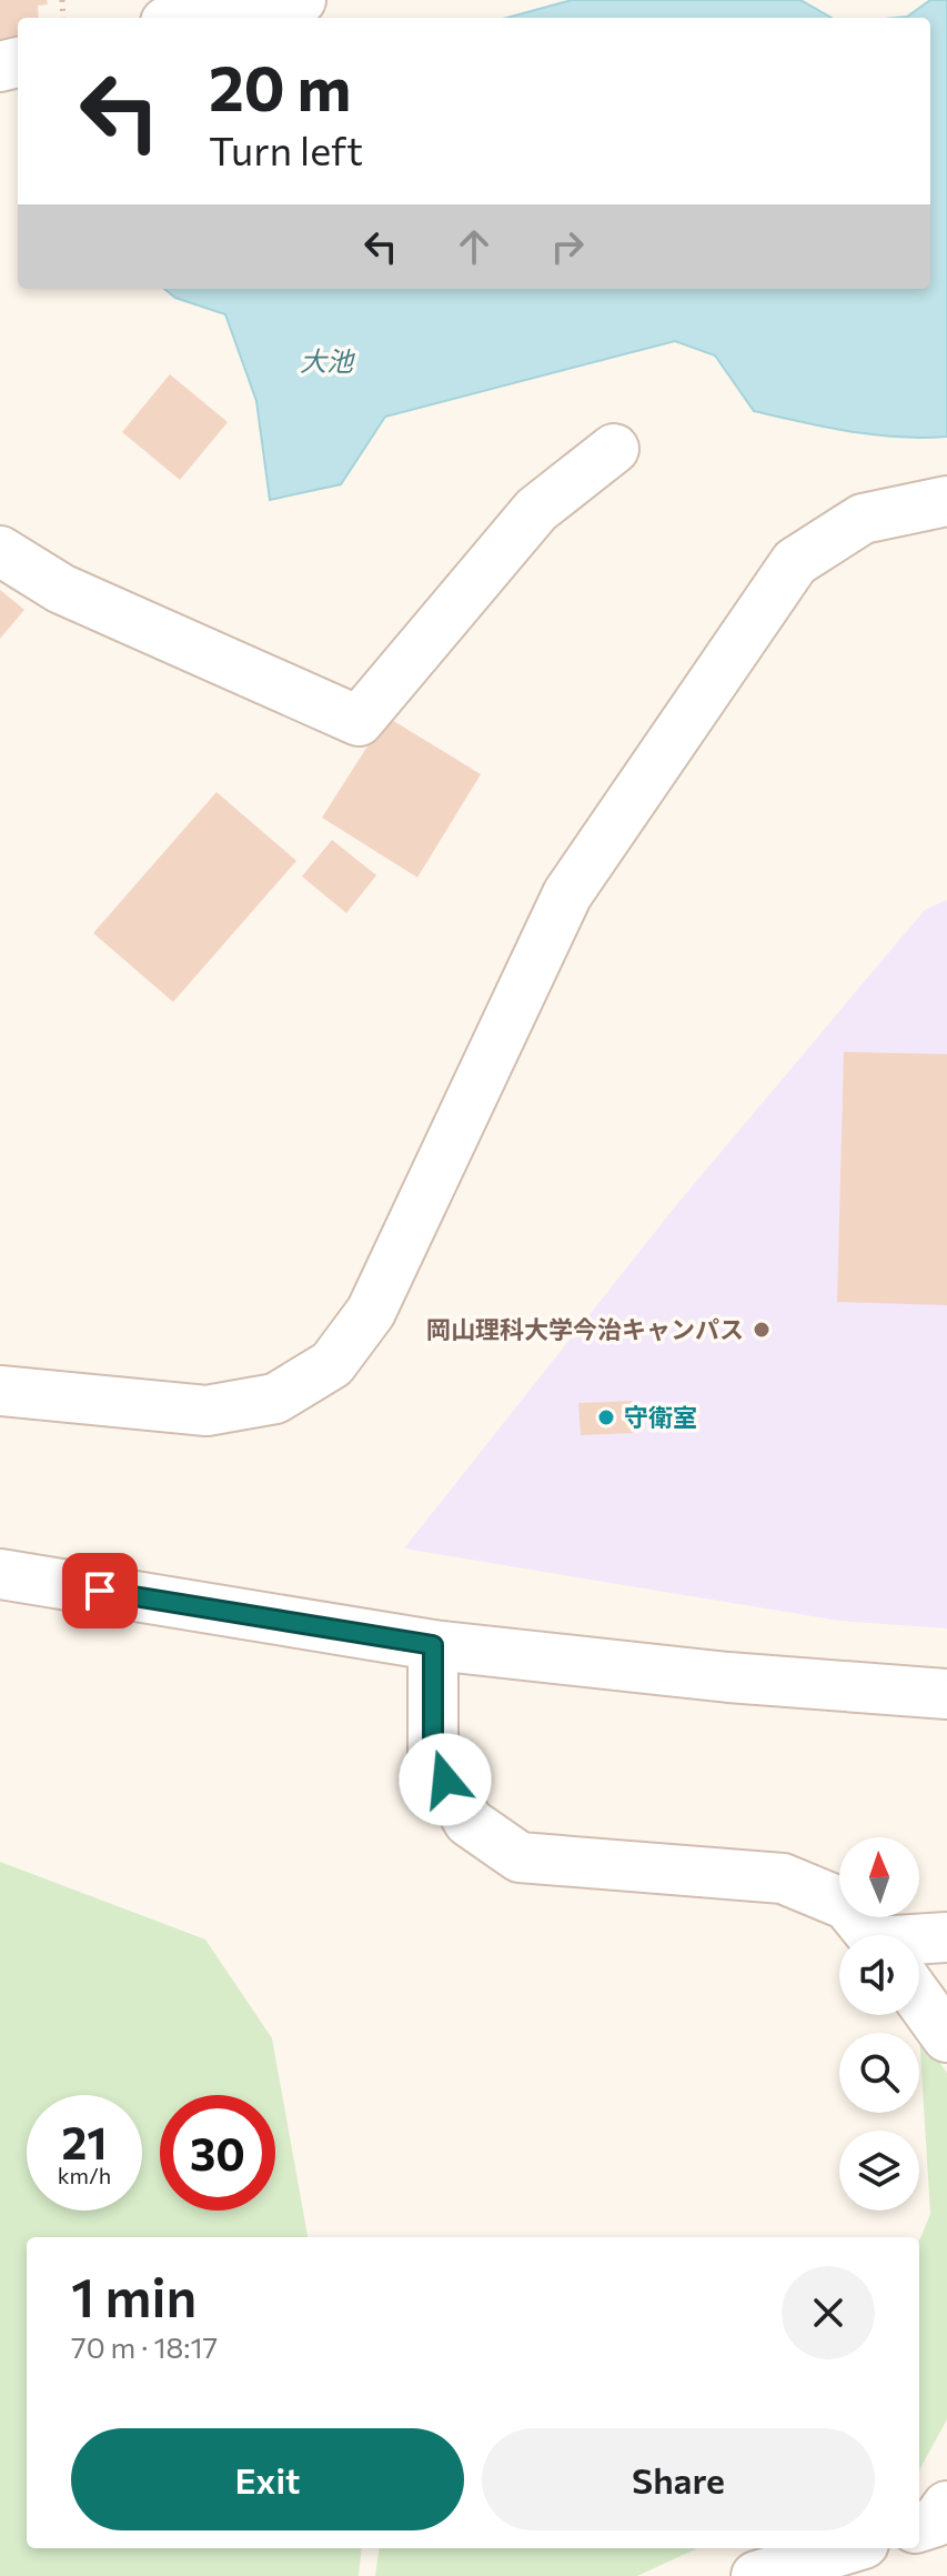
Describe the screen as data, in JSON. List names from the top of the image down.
{
  "water": ["大池"],
  "places": ["岡山理科大学今治キャンパス", "守衛室"],
  "north": "top",
  "page": {
    "turn": ["20 m", "Turn left"],
    "speed": "21 km/h",
    "limit": "30",
    "heading": ["1 min", "70 m · 18:17"],
    "buttons": ["Exit", "Share"]
  }
}
